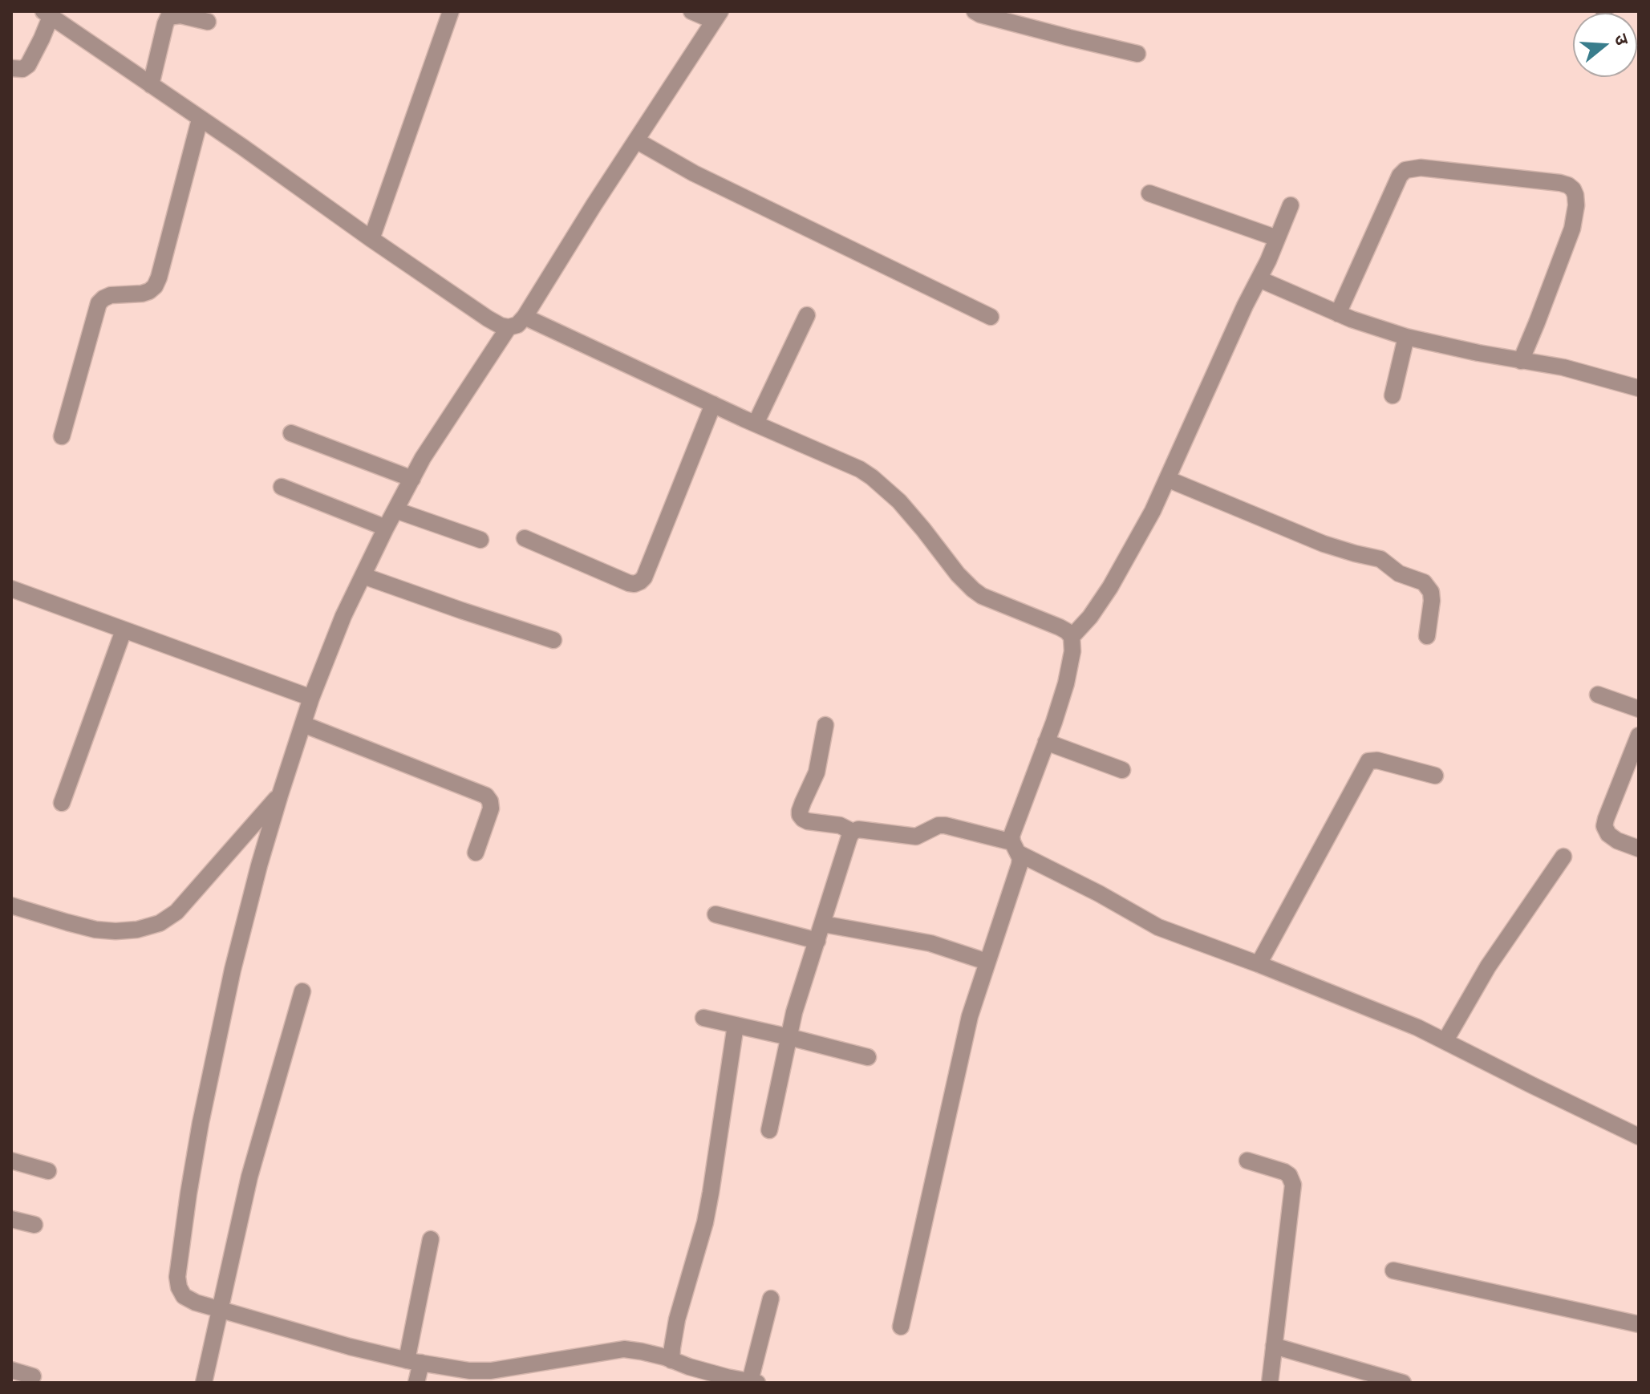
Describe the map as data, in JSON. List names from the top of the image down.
{
  "north": "right"
}
